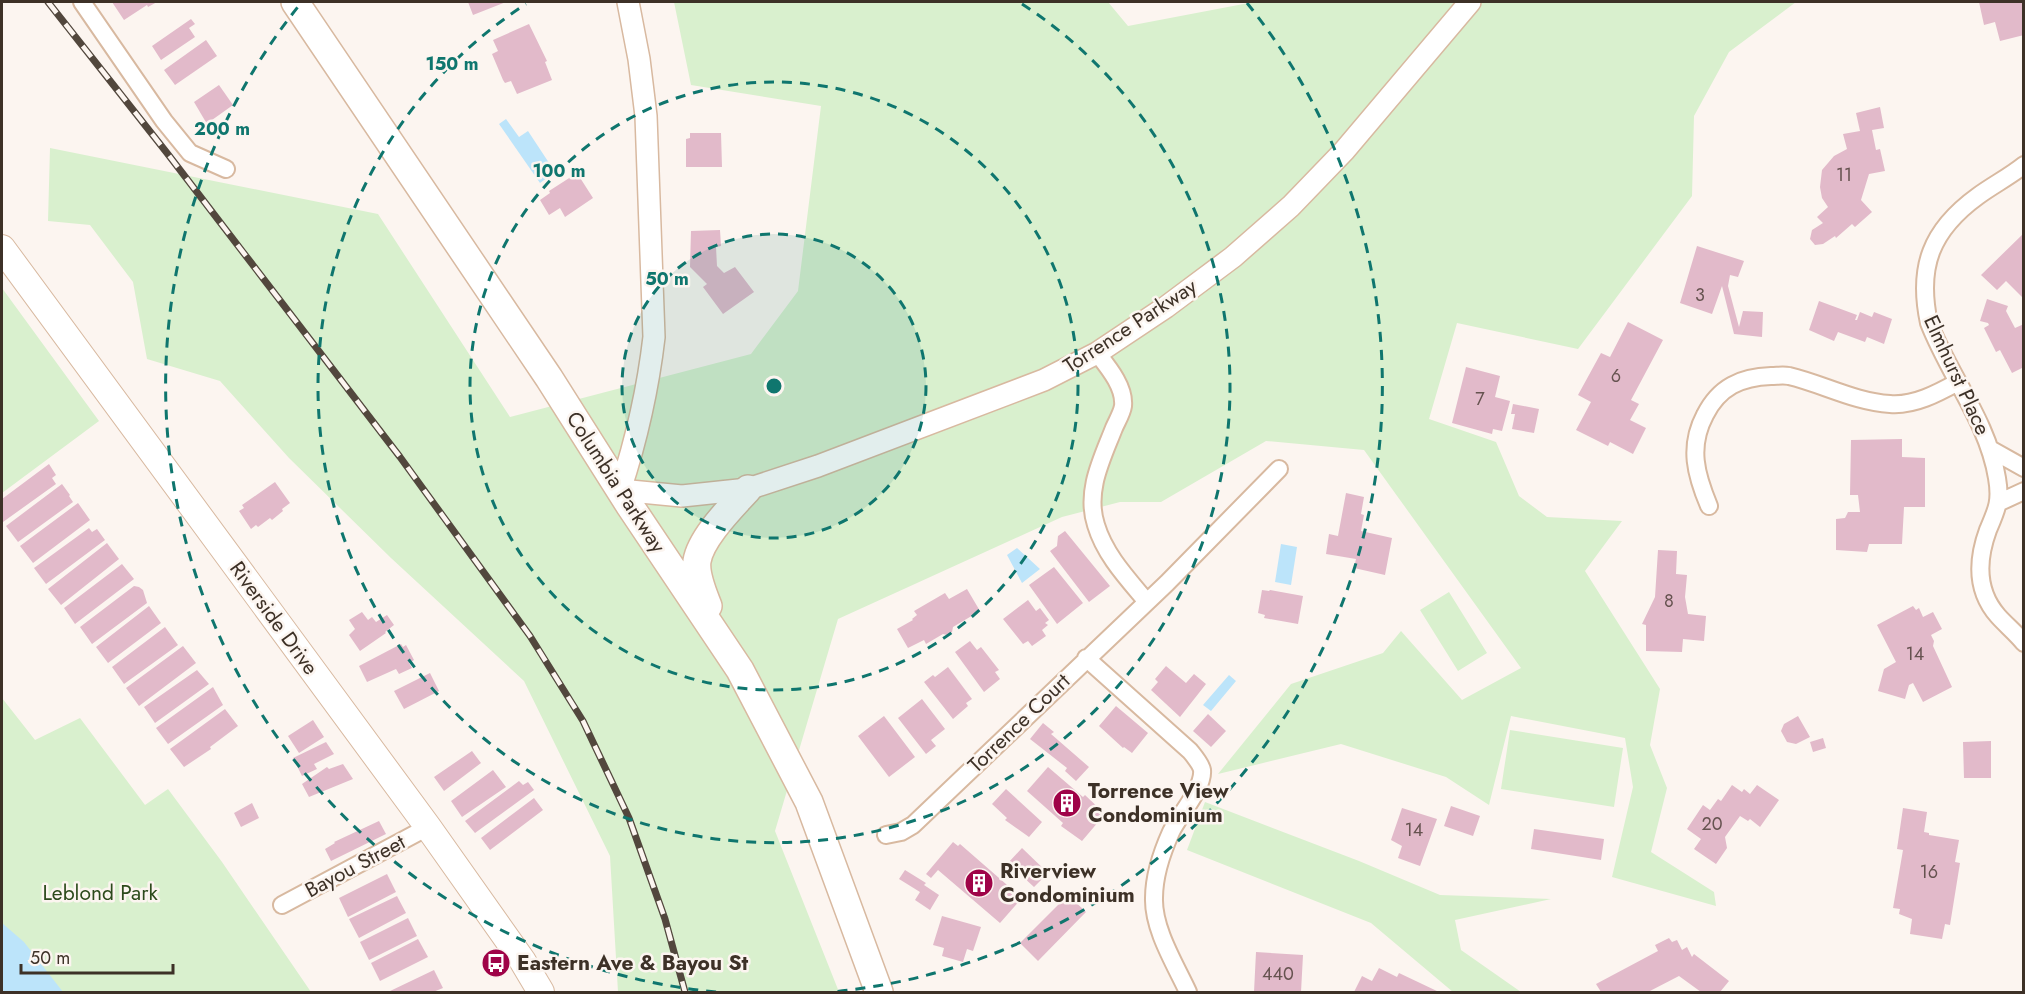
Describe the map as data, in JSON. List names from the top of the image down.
{
  "streets": {
    "highway": ["Columbia Parkway"],
    "main road": ["Riverside Drive"],
    "street": [
      "Torrence Parkway",
      "Elmhurst Place",
      "Torrence Court",
      "Bayou Street"
    ]
  },
  "crossings": [
    ["Torrence Parkway", "Columbia Parkway"],
    ["Riverside Drive", "Bayou Street"]
  ],
  "parks": ["Leblond Park"],
  "places": {
    "building": ["Torrence View Condominium", "Riverview Condominium"],
    "bus stop": ["Eastern Ave & Bayou St"]
  },
  "house_numbers": [
    "11",
    "3",
    "6",
    "7",
    "8",
    "14",
    "20",
    "14",
    "16",
    "440"
  ],
  "scale_bar": "50 m",
  "rings": [
    "150 m",
    "200 m",
    "100 m",
    "50 m"
  ]
}
